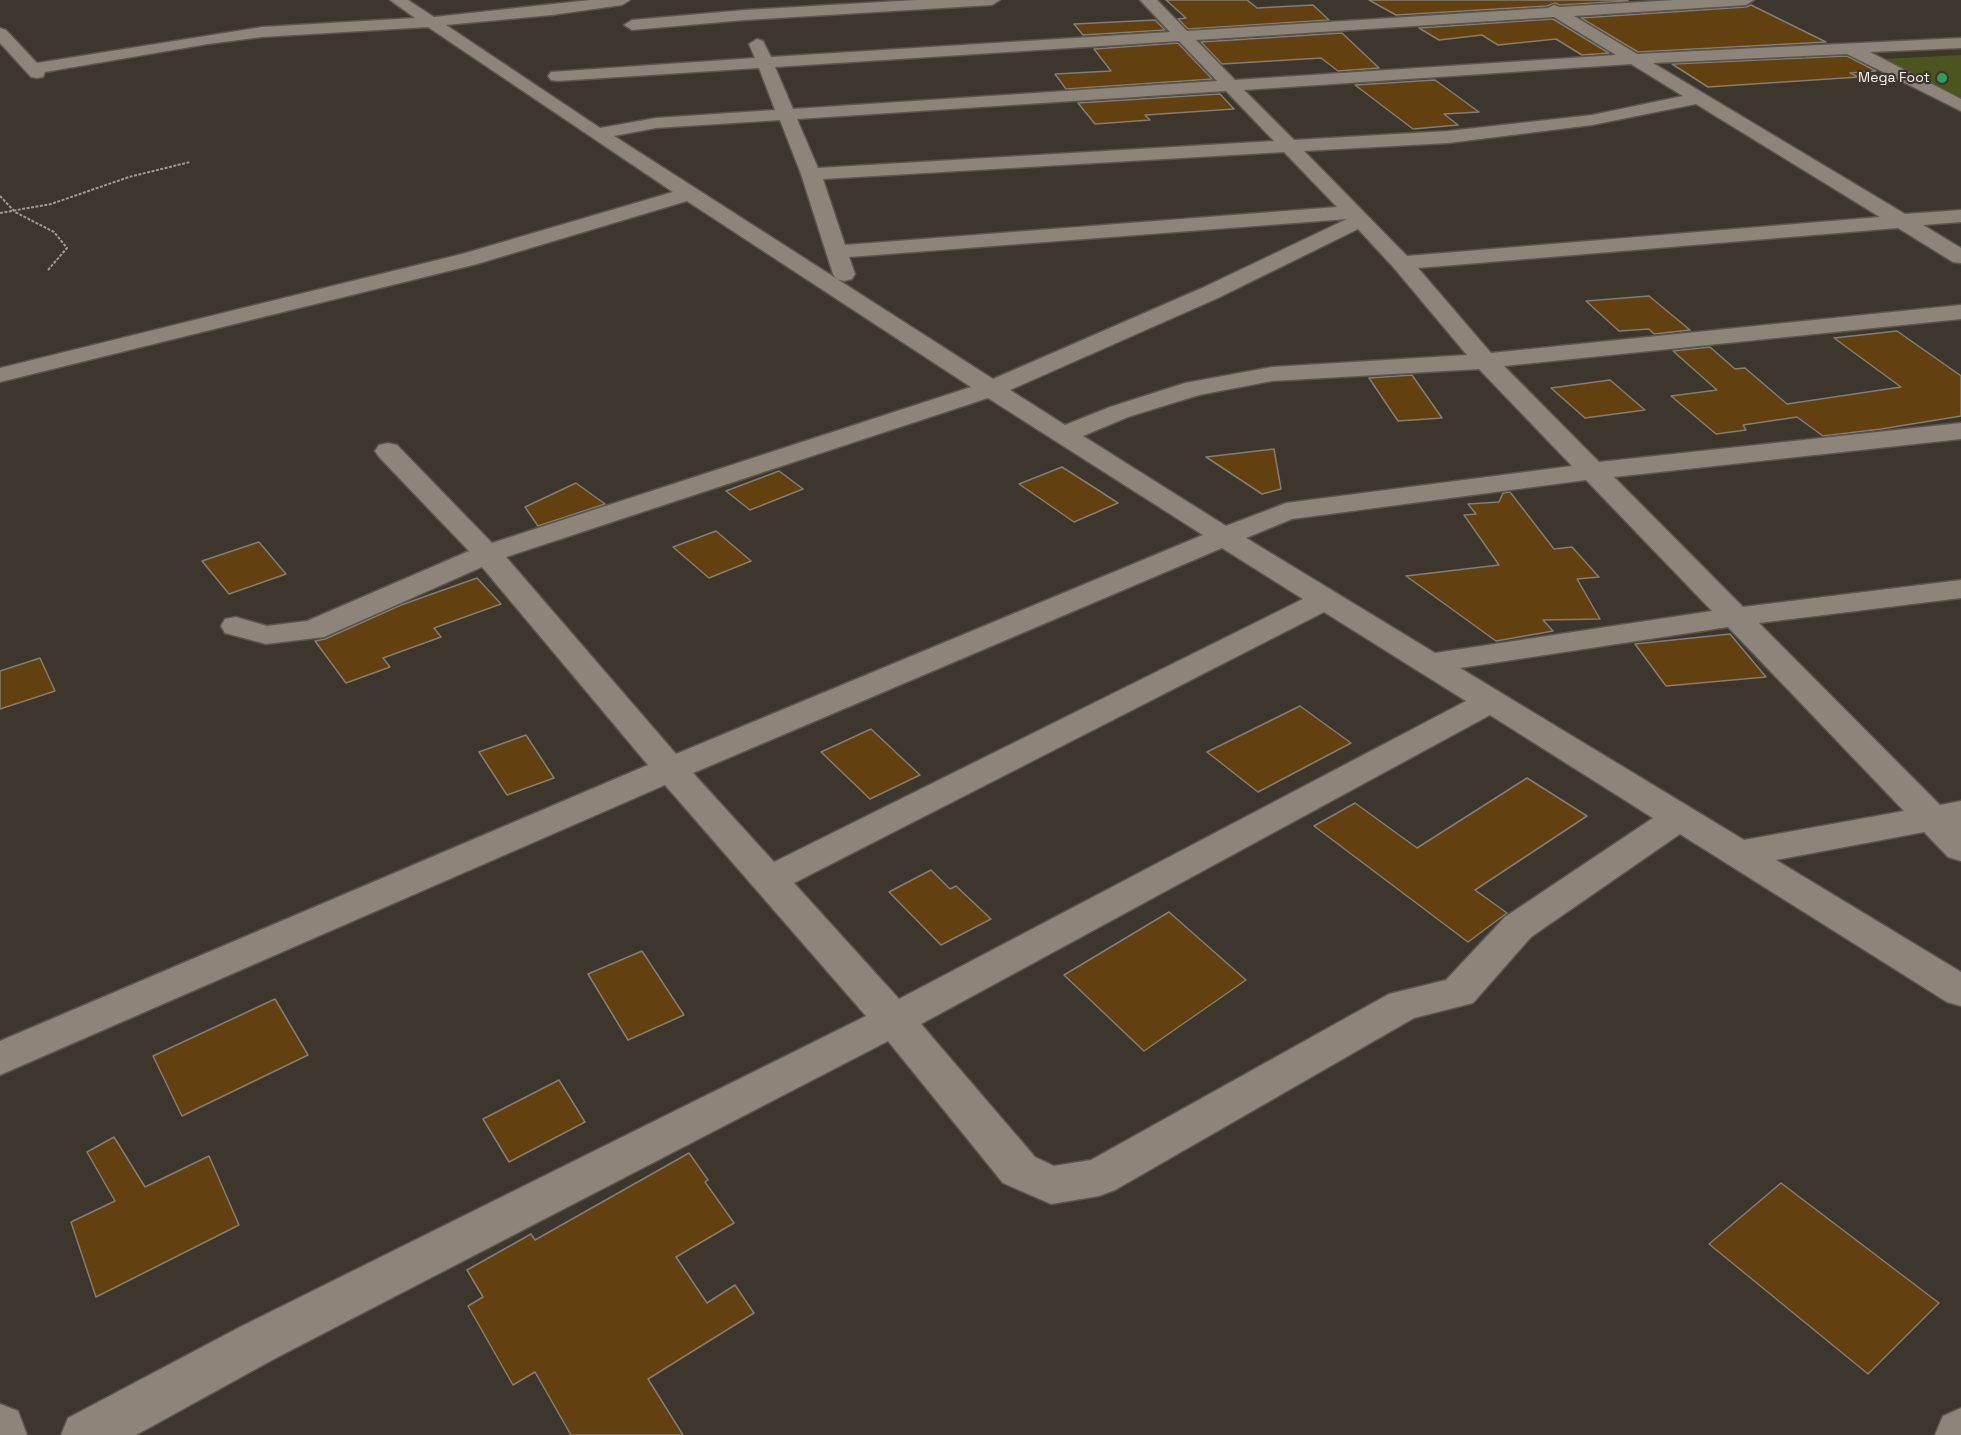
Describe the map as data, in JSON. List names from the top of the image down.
{
  "places": ["Mega Foot"]
}
